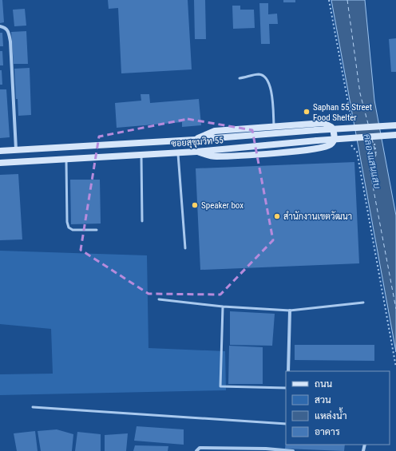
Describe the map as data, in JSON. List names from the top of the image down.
{
  "streets": {
    "main road": ["ซอยสุขุมวิท 55"]
  },
  "water": ["คลองแสนแสบ"],
  "places": ["Saphan 55 Street Food Shelter", "Speaker box", "สำนักงานเขตวัฒนา"],
  "legend": [
    "ถนน",
    "สวน",
    "แหล่งน้ำ",
    "อาคาร"
  ]
}
